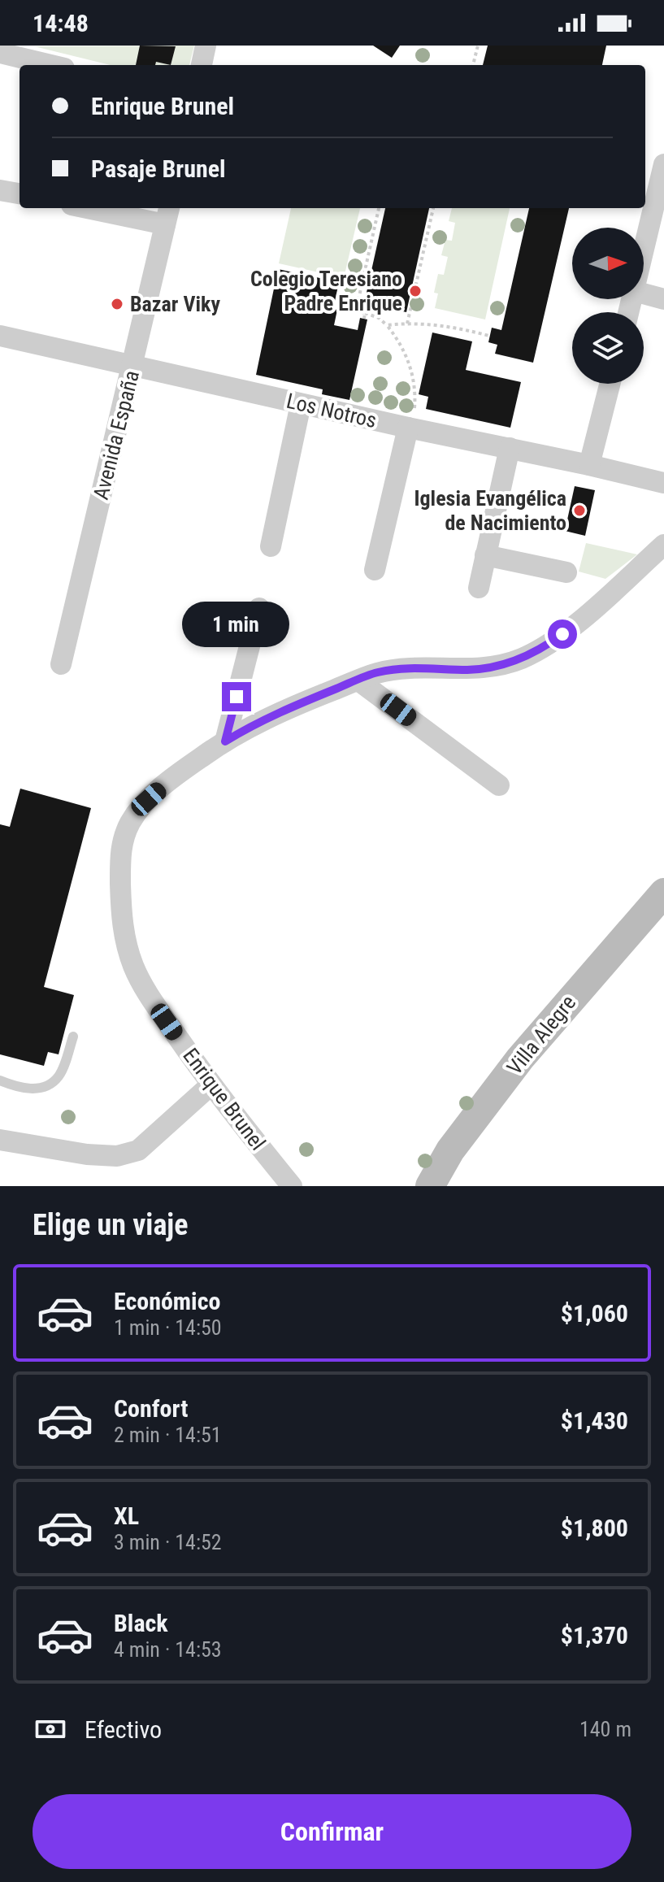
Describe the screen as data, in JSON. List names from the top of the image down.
{
  "streets": {
    "main road": ["Villa Alegre"],
    "street": ["Los Notros", "Avenida España", "Enrique Brunel"]
  },
  "crossings": [
    ["Los Notros", "Avenida España"]
  ],
  "places": ["Colegio Teresiano Padre Enrique", "Bazar Viky", "Iglesia Evangélica de Nacimiento"],
  "north": "right",
  "page": {
    "status": "14:48",
    "banner": ["Enrique Brunel", "Pasaje Brunel"],
    "bubble": "1 min",
    "heading": "Elige un viaje",
    "list": [
      {
        "name": "Económico",
        "note": "1 min · 14:50",
        "value": "$1,060"
      },
      {
        "name": "Confort",
        "note": "2 min · 14:51",
        "value": "$1,430"
      },
      {
        "name": "XL",
        "note": "3 min · 14:52",
        "value": "$1,800"
      },
      {
        "name": "Black",
        "note": "4 min · 14:53",
        "value": "$1,370"
      }
    ],
    "pay": ["Efectivo", "140 m"],
    "buttons": "Confirmar"
  }
}
